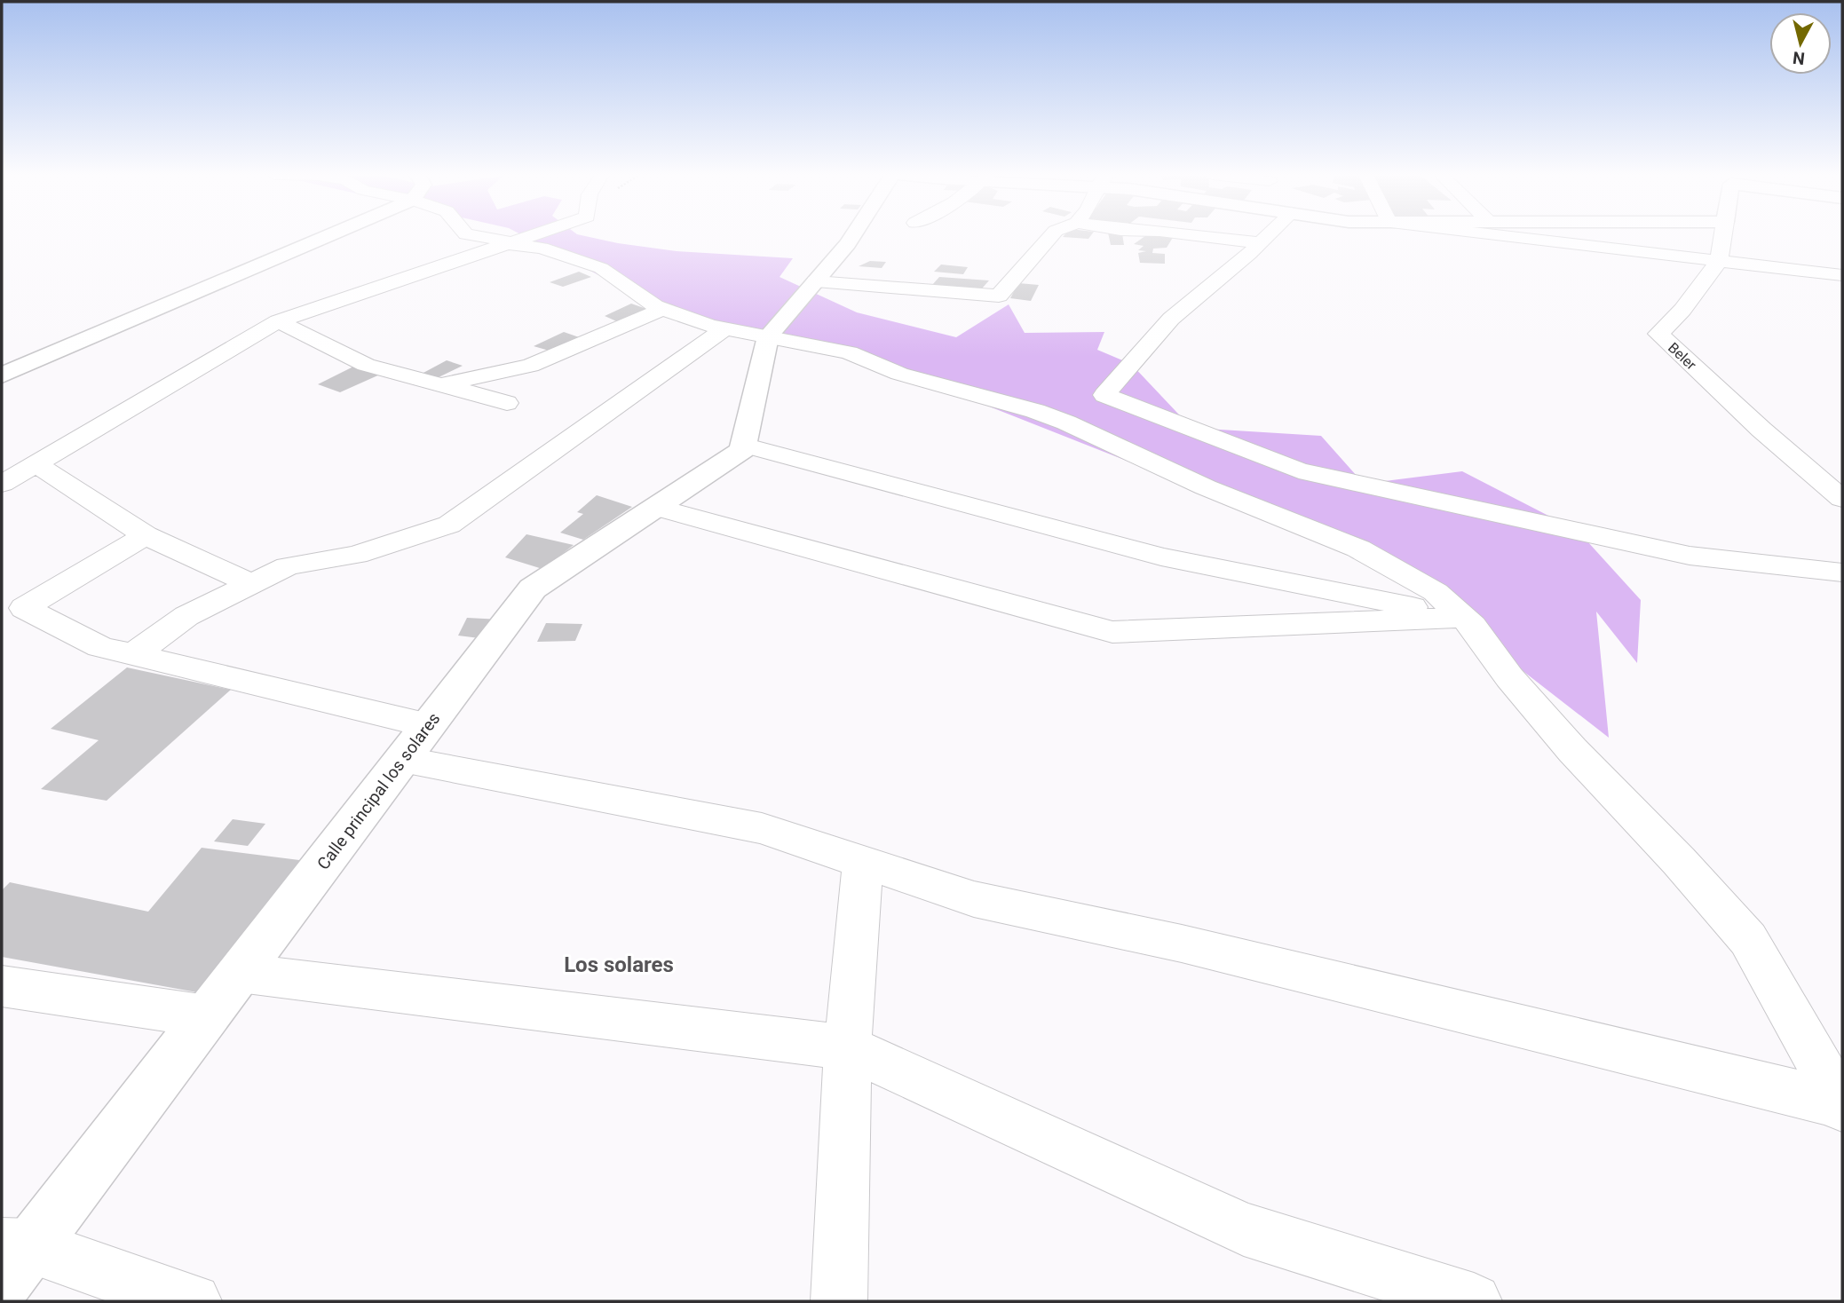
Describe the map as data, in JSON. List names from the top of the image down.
{
  "streets": {
    "main road": ["Calle principal los solares"],
    "street": ["Beler"]
  },
  "districts": ["Los solares"],
  "north": "bottom"
}
